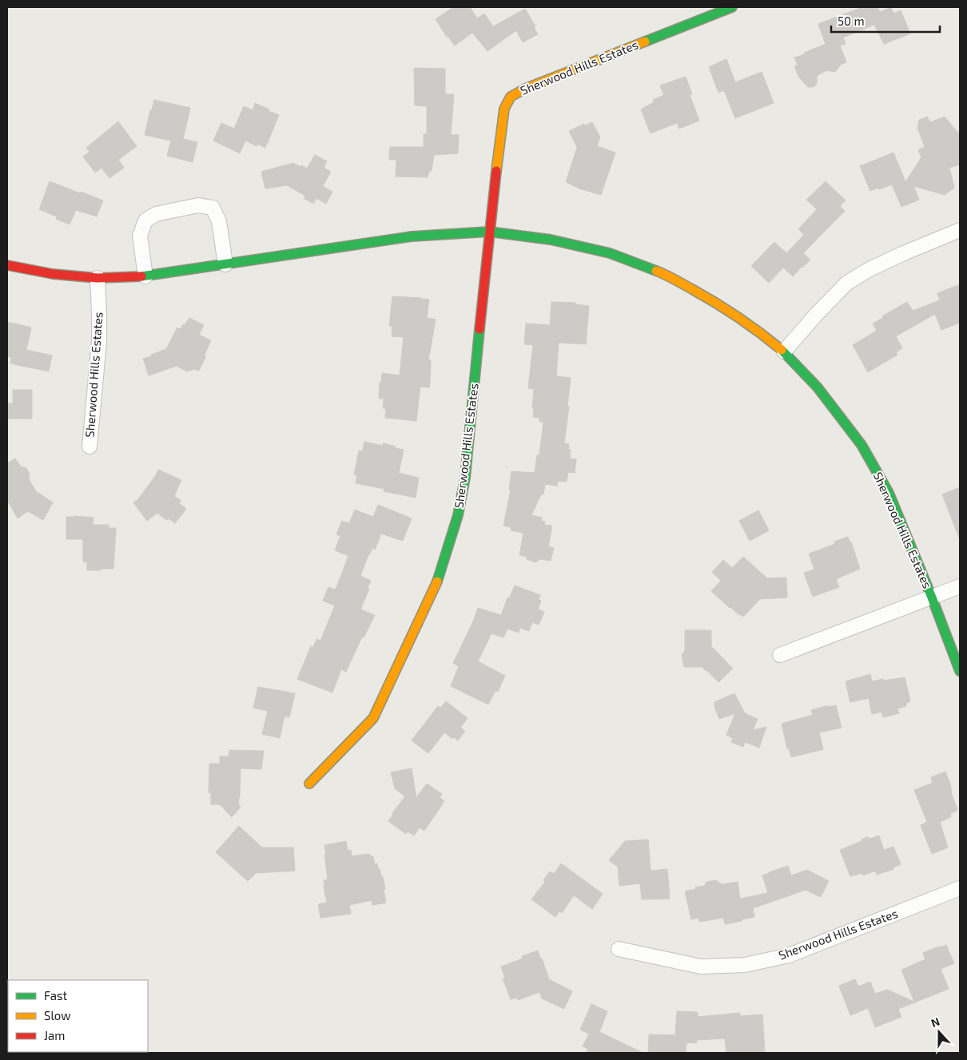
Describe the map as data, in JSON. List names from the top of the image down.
{
  "streets": {
    "street": ["Sherwood Hills Estates"]
  },
  "legend": ["Fast", "Slow", "Jam"],
  "scale_bar": "50 m",
  "north": "top"
}
